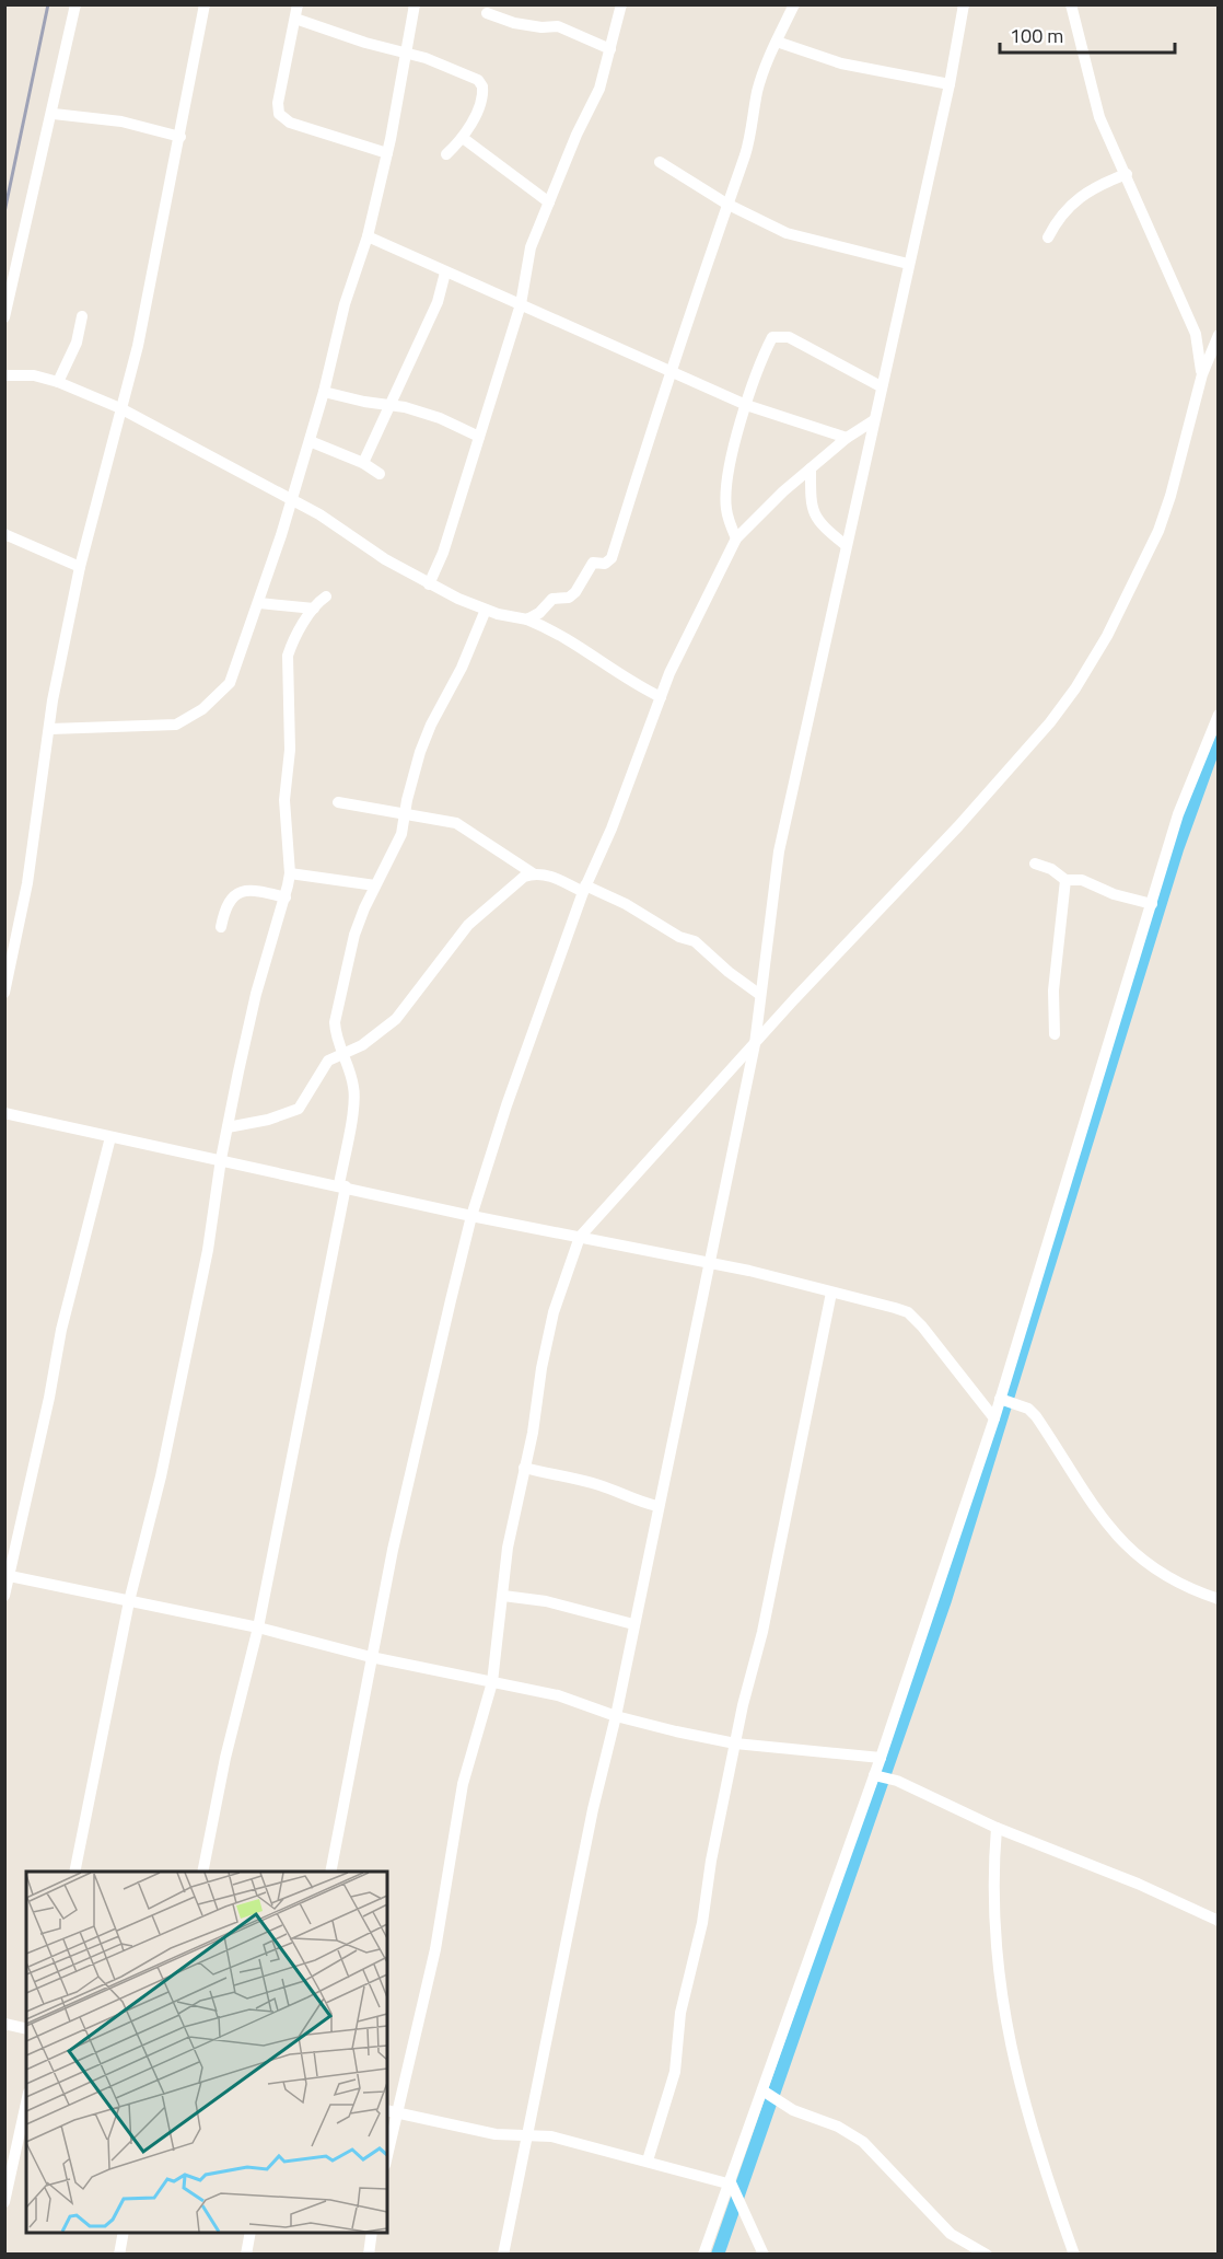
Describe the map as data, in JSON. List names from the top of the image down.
{
  "scale_bar": "100 m"
}
